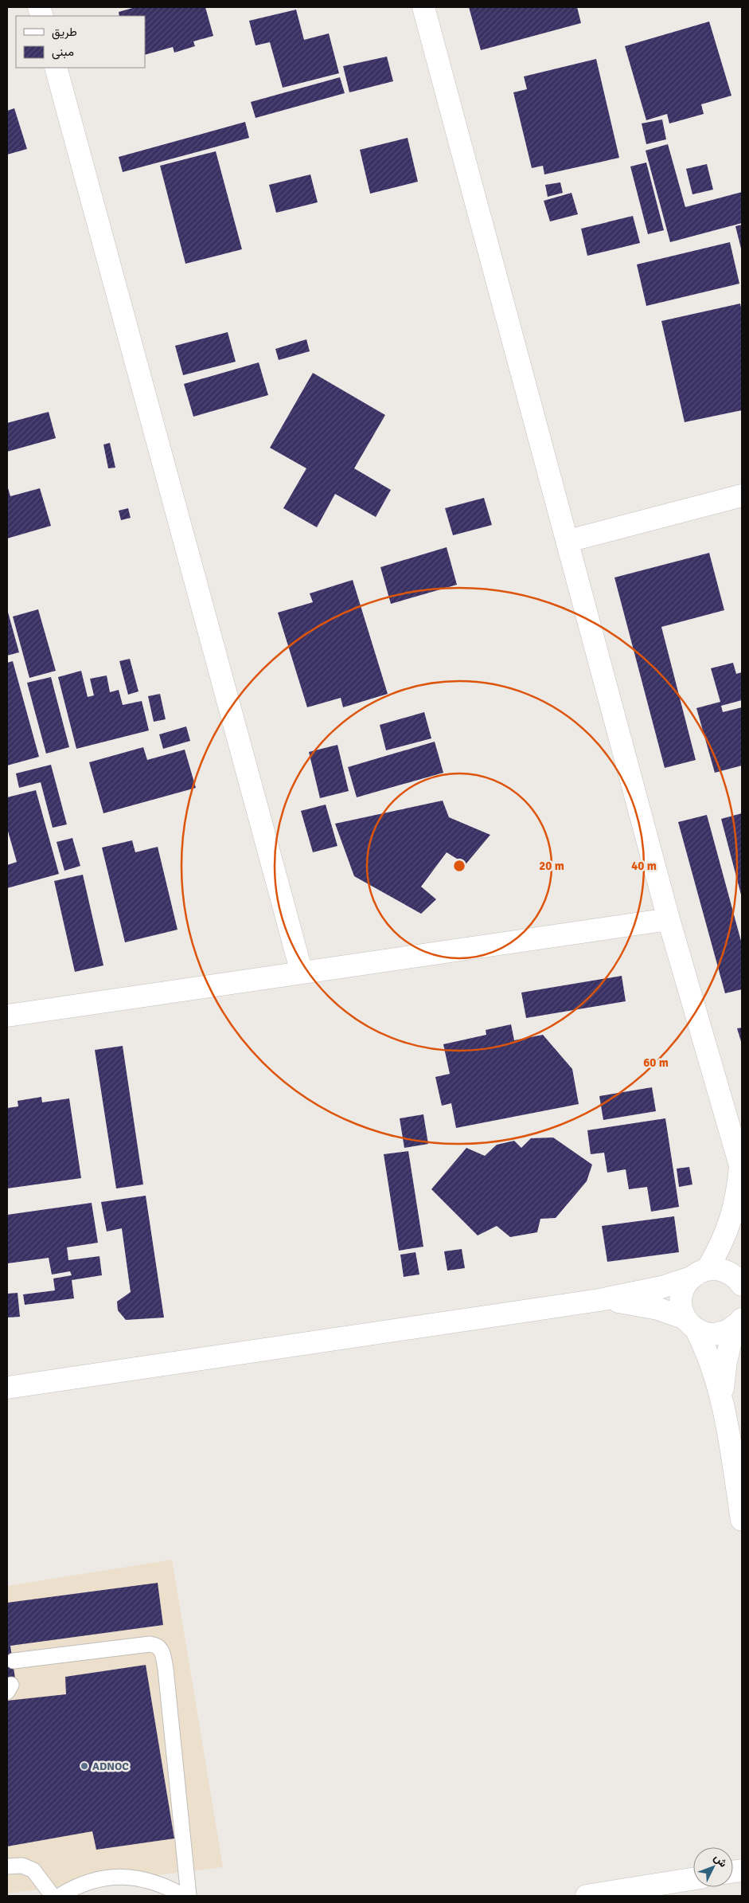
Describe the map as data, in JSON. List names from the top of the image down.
{
  "places": ["ADNOC"],
  "legend": ["طريق", "مبنى"],
  "north": "top right",
  "rings": ["20 m", "40 m", "60 m"]
}
